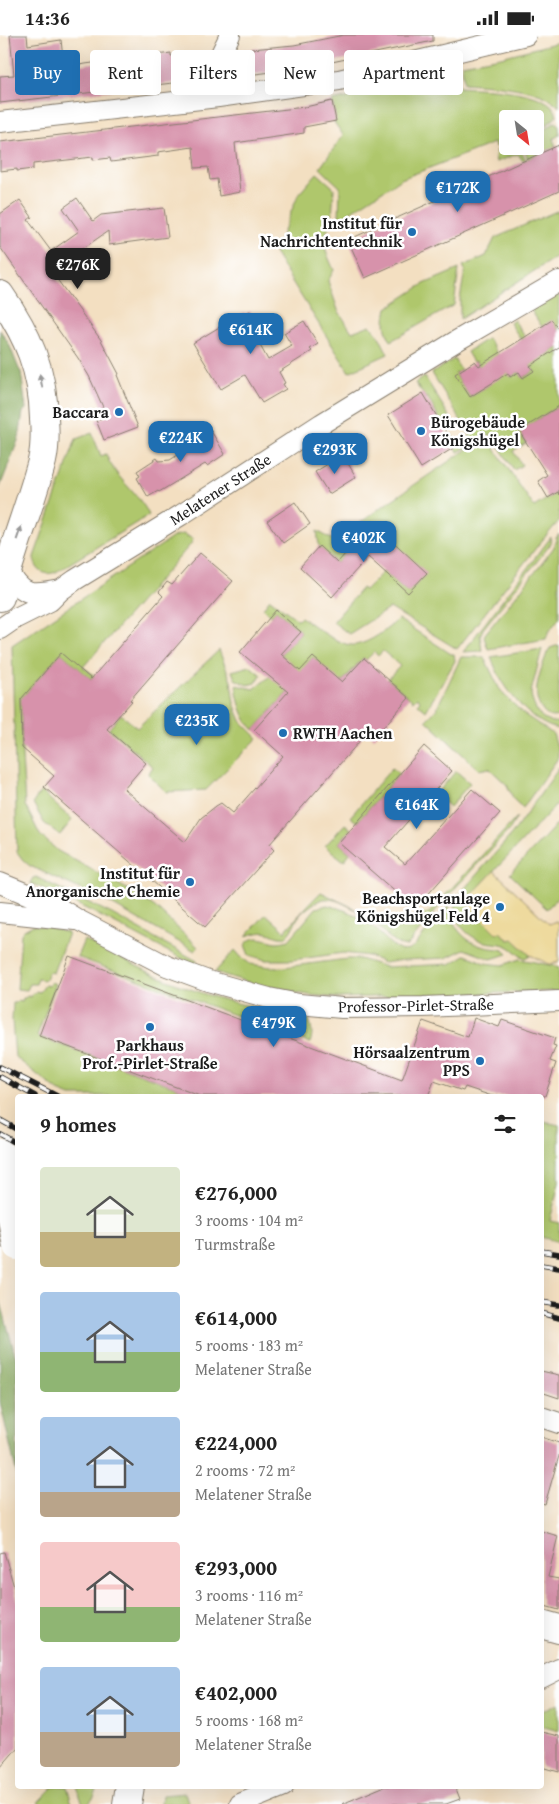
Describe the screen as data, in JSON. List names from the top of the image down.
{
  "streets": {
    "street": ["Melatener Straße", "Professor-Pirlet-Straße"]
  },
  "places": [
    "Institut für Nachrichtentechnik",
    "Baccara",
    "Bürogebäude Königshügel",
    "RWTH Aachen",
    "Institut für Anorganische Chemie",
    "Beachsportanlage Königshügel Feld 4",
    "Parkhaus Prof.-Pirlet-Straße",
    "Hörsaalzentrum PPS"
  ],
  "north": "bottom right",
  "page": {
    "status": "14:36",
    "chip": [
      "Buy",
      "Rent",
      "Filters",
      "New",
      "Apartment"
    ],
    "price": [
      "€172K",
      "€276K",
      "€614K",
      "€224K",
      "€293K",
      "€402K",
      "€235K",
      "€164K",
      "€479K"
    ],
    "heading": "9 homes",
    "list": [
      {
        "name": "€276,000",
        "note": "3 rooms · 104 m² · Turmstraße"
      },
      {
        "name": "€614,000",
        "note": "5 rooms · 183 m² · Melatener Straße"
      },
      {
        "name": "€224,000",
        "note": "2 rooms · 72 m² · Melatener Straße"
      },
      {
        "name": "€293,000",
        "note": "3 rooms · 116 m² · Melatener Straße"
      },
      {
        "name": "€402,000",
        "note": "5 rooms · 168 m² · Melatener Straße"
      }
    ]
  }
}
